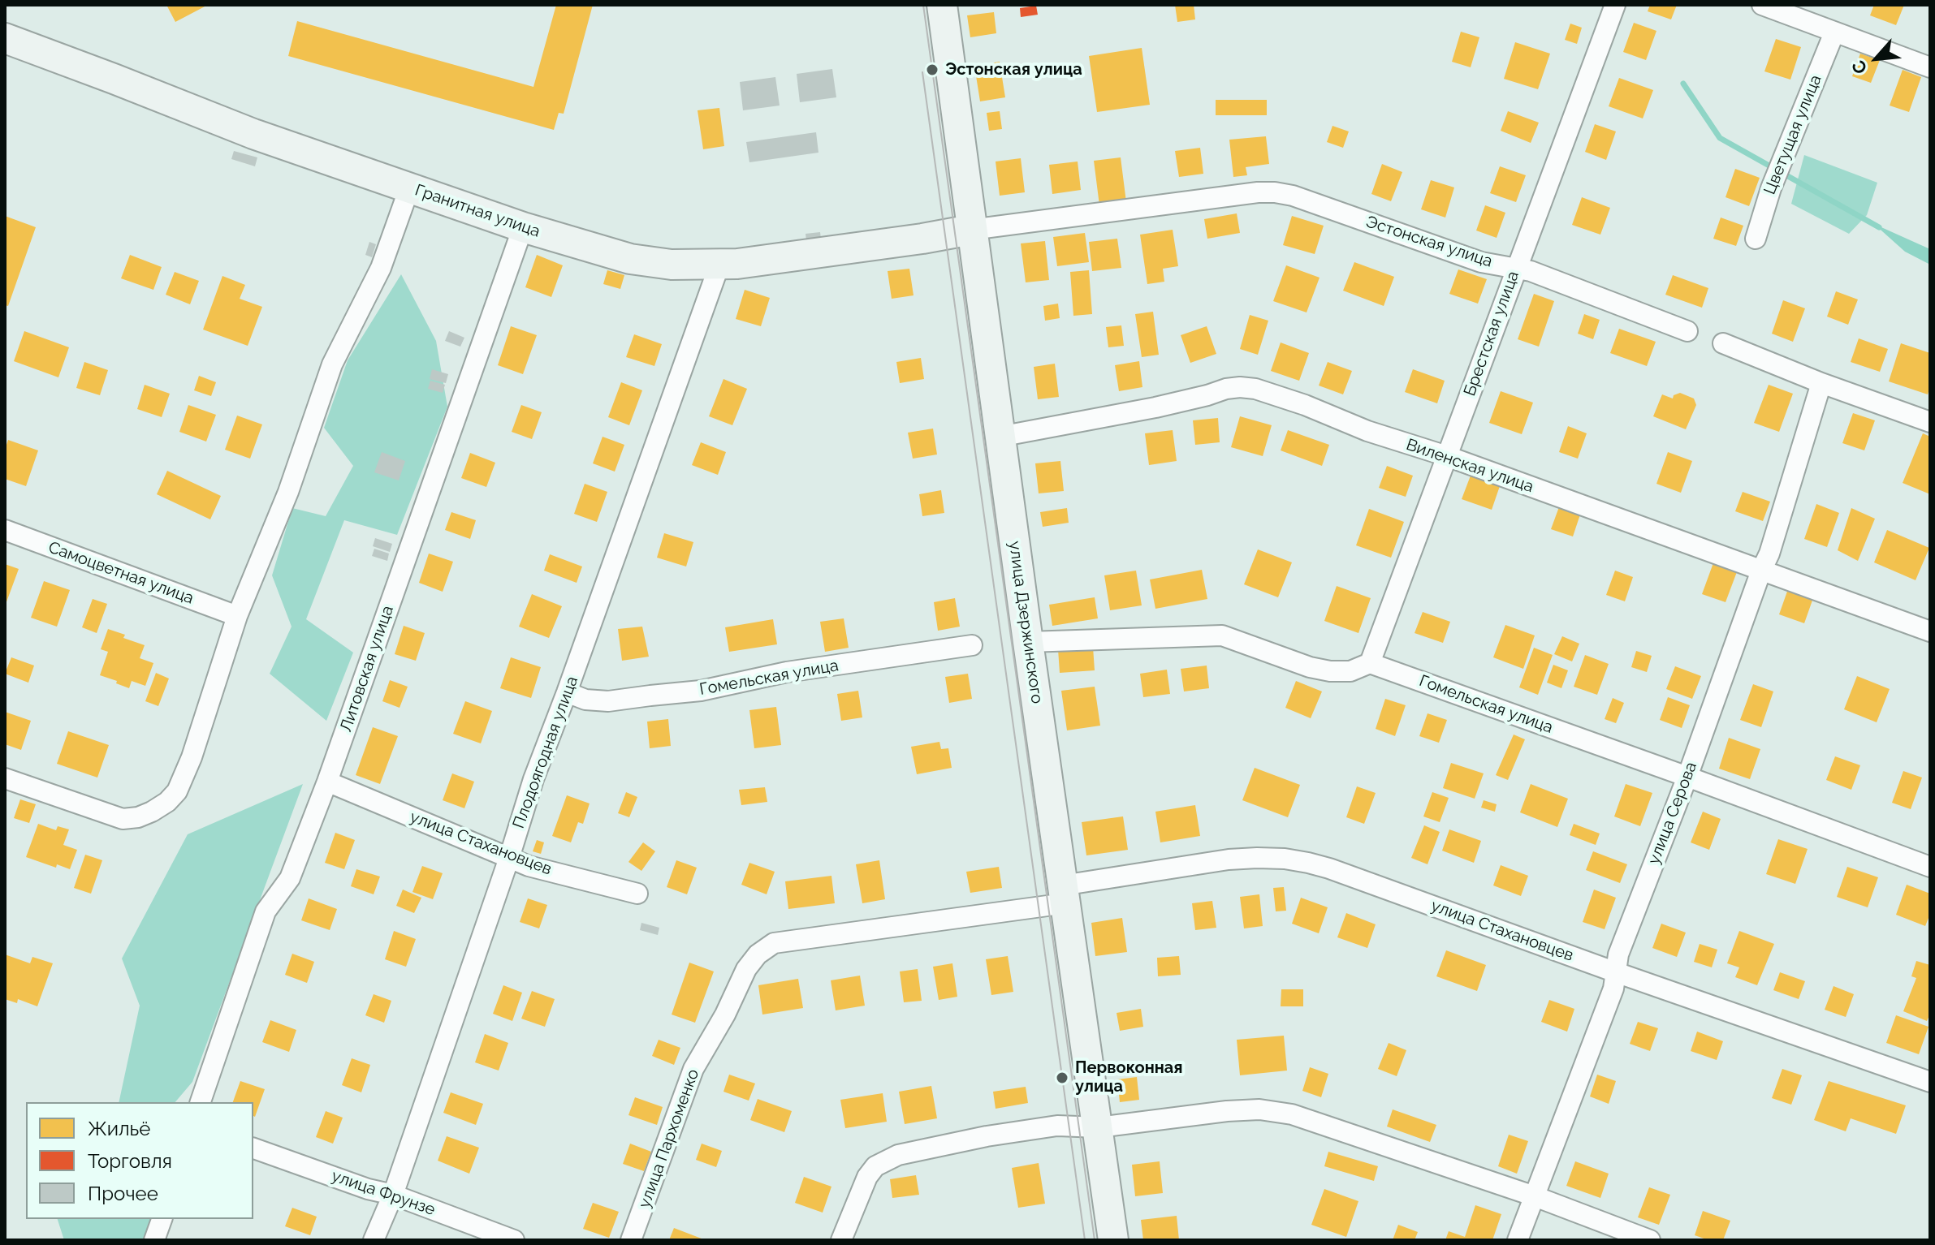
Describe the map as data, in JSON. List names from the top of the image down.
{
  "streets": {
    "main road": ["Гранитная улица", "улица Дзержинского"],
    "street": [
      "Цветущая улица",
      "Эстонская улица",
      "Брестская улица",
      "Виленская улица",
      "Самоцветная улица",
      "Литовская улица",
      "Гомельская улица",
      "Плодоягодная улица",
      "улица Серова",
      "улица Стахановцев",
      "улица Пархоменко",
      "улица Фрунзе"
    ]
  },
  "crossings": [
    ["Гранитная улица", "Эстонская улица"],
    ["Гранитная улица", "улица Дзержинского"],
    ["Гранитная улица", "Литовская улица"],
    ["Гранитная улица", "Плодоягодная улица"],
    ["Эстонская улица", "Брестская улица"],
    ["Эстонская улица", "улица Дзержинского"],
    ["Брестская улица", "Виленская улица"],
    ["Брестская улица", "Гомельская улица"],
    ["Виленская улица", "улица Дзержинского"],
    ["Виленская улица", "улица Серова"],
    ["улица Дзержинского", "улица Стахановцев"],
    ["Литовская улица", "улица Стахановцев"],
    ["Гомельская улица", "Плодоягодная улица"],
    ["Гомельская улица", "улица Серова"],
    ["Плодоягодная улица", "улица Стахановцев"],
    ["Плодоягодная улица", "улица Фрунзе"],
    ["улица Серова", "улица Стахановцев"],
    ["улица Стахановцев", "улица Пархоменко"]
  ],
  "places": ["Эстонская улица", "Первоконная улица"],
  "legend": ["Жильё", "Торговля", "Прочее"],
  "north": "bottom left"
}
